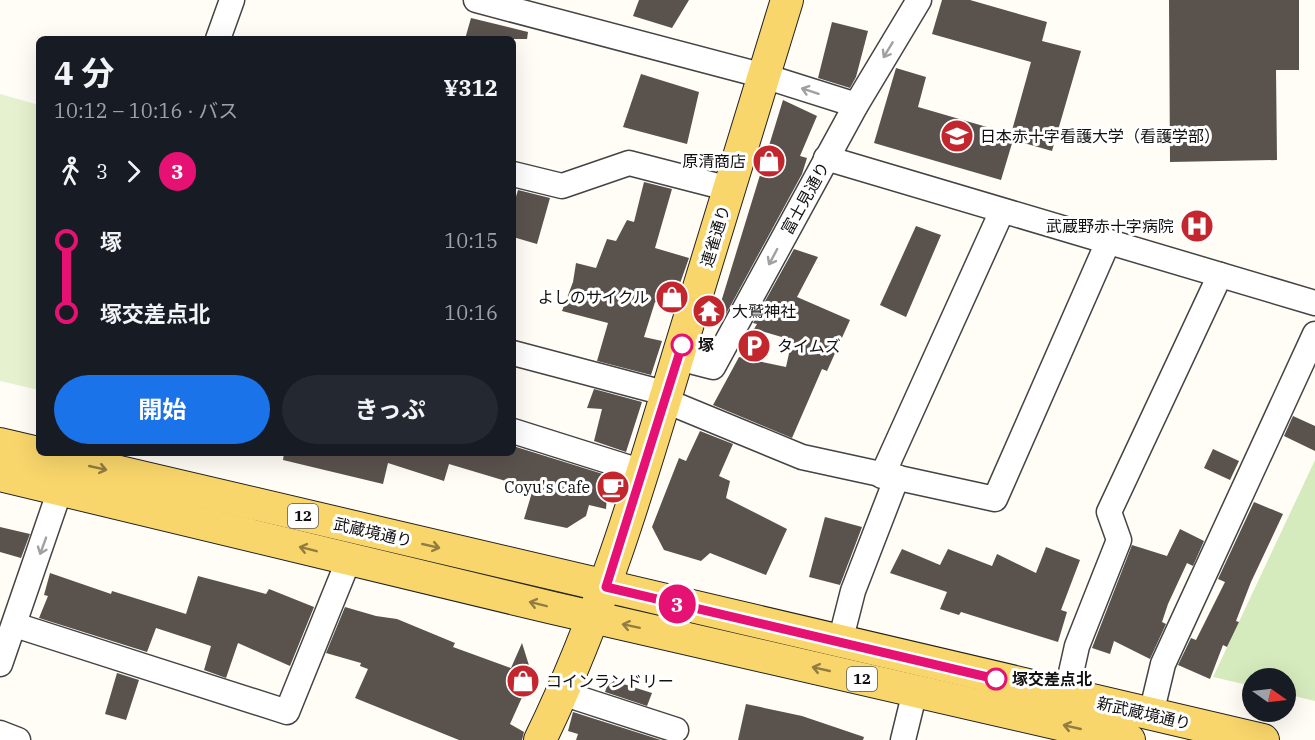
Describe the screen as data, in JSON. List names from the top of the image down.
{
  "streets": {
    "main road": [
      "連雀通り",
      "12",
      "武蔵境通り",
      "新武蔵境通り"
    ],
    "street": ["富士見通り"]
  },
  "crossings": [
    ["富士見通り", "連雀通り"],
    ["連雀通り", "武蔵境通り"],
    ["連雀通り", "新武蔵境通り"],
    ["武蔵境通り", "新武蔵境通り"]
  ],
  "places": {
    "school or university": ["日本赤十字看護大学（看護学部）"],
    "shop": ["原清商店", "よしのサイクル", "コインランドリー"],
    "hospital": ["武蔵野赤十字病院"],
    "temple": ["大鷲神社"],
    "other": ["塚", "塚交差点北"],
    "parking": ["タイムズ"],
    "cafe": ["Coyu's Cafe"]
  },
  "lines": ["bus line 3"],
  "north": "right",
  "page": {
    "on_map": "3",
    "heading": ["4 分", "10:12 – 10:16 · バス", "¥312"],
    "legs": ["3", "3"],
    "list": [
      {
        "name": "塚",
        "value": "10:15"
      },
      {
        "name": "塚交差点北",
        "value": "10:16"
      }
    ],
    "buttons": ["開始", "きっぷ"]
  }
}
